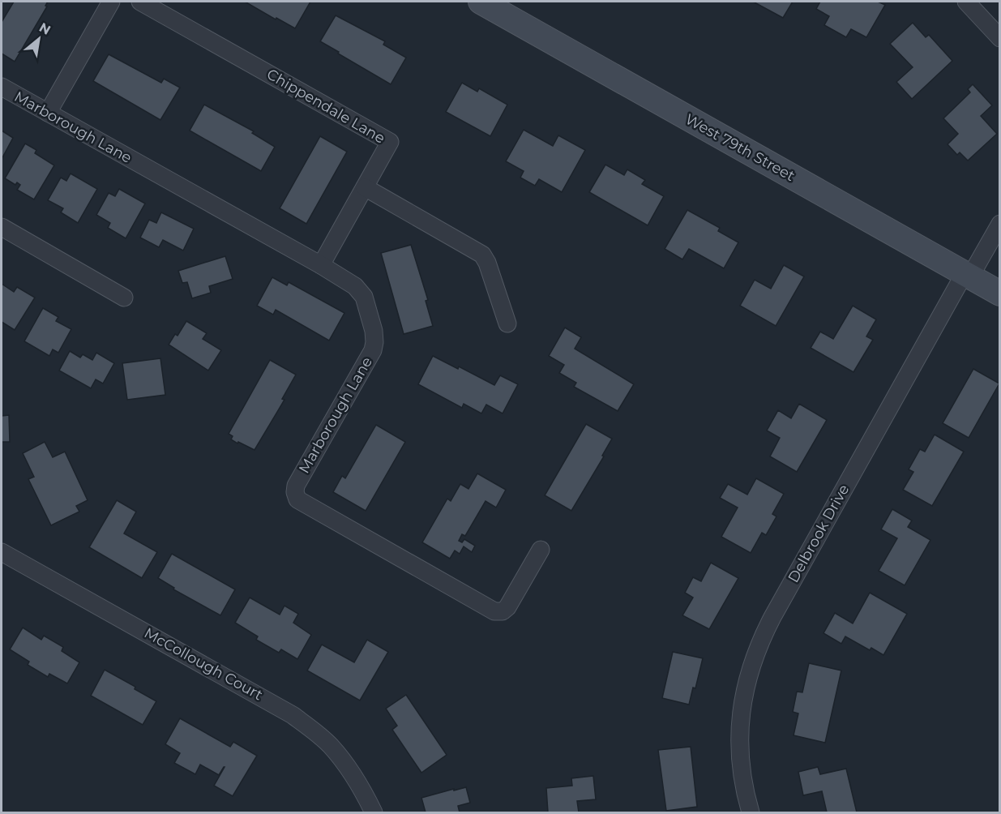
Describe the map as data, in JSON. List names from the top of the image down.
{
  "streets": {
    "main road": ["West 79th Street"],
    "street": [
      "Chippendale Lane",
      "Marborough Lane",
      "Delbrook Drive",
      "McCollough Court"
    ]
  },
  "crossings": [
    ["Chippendale Lane", "Marborough Lane"],
    ["West 79th Street", "Delbrook Drive"]
  ],
  "north": "top right"
}
